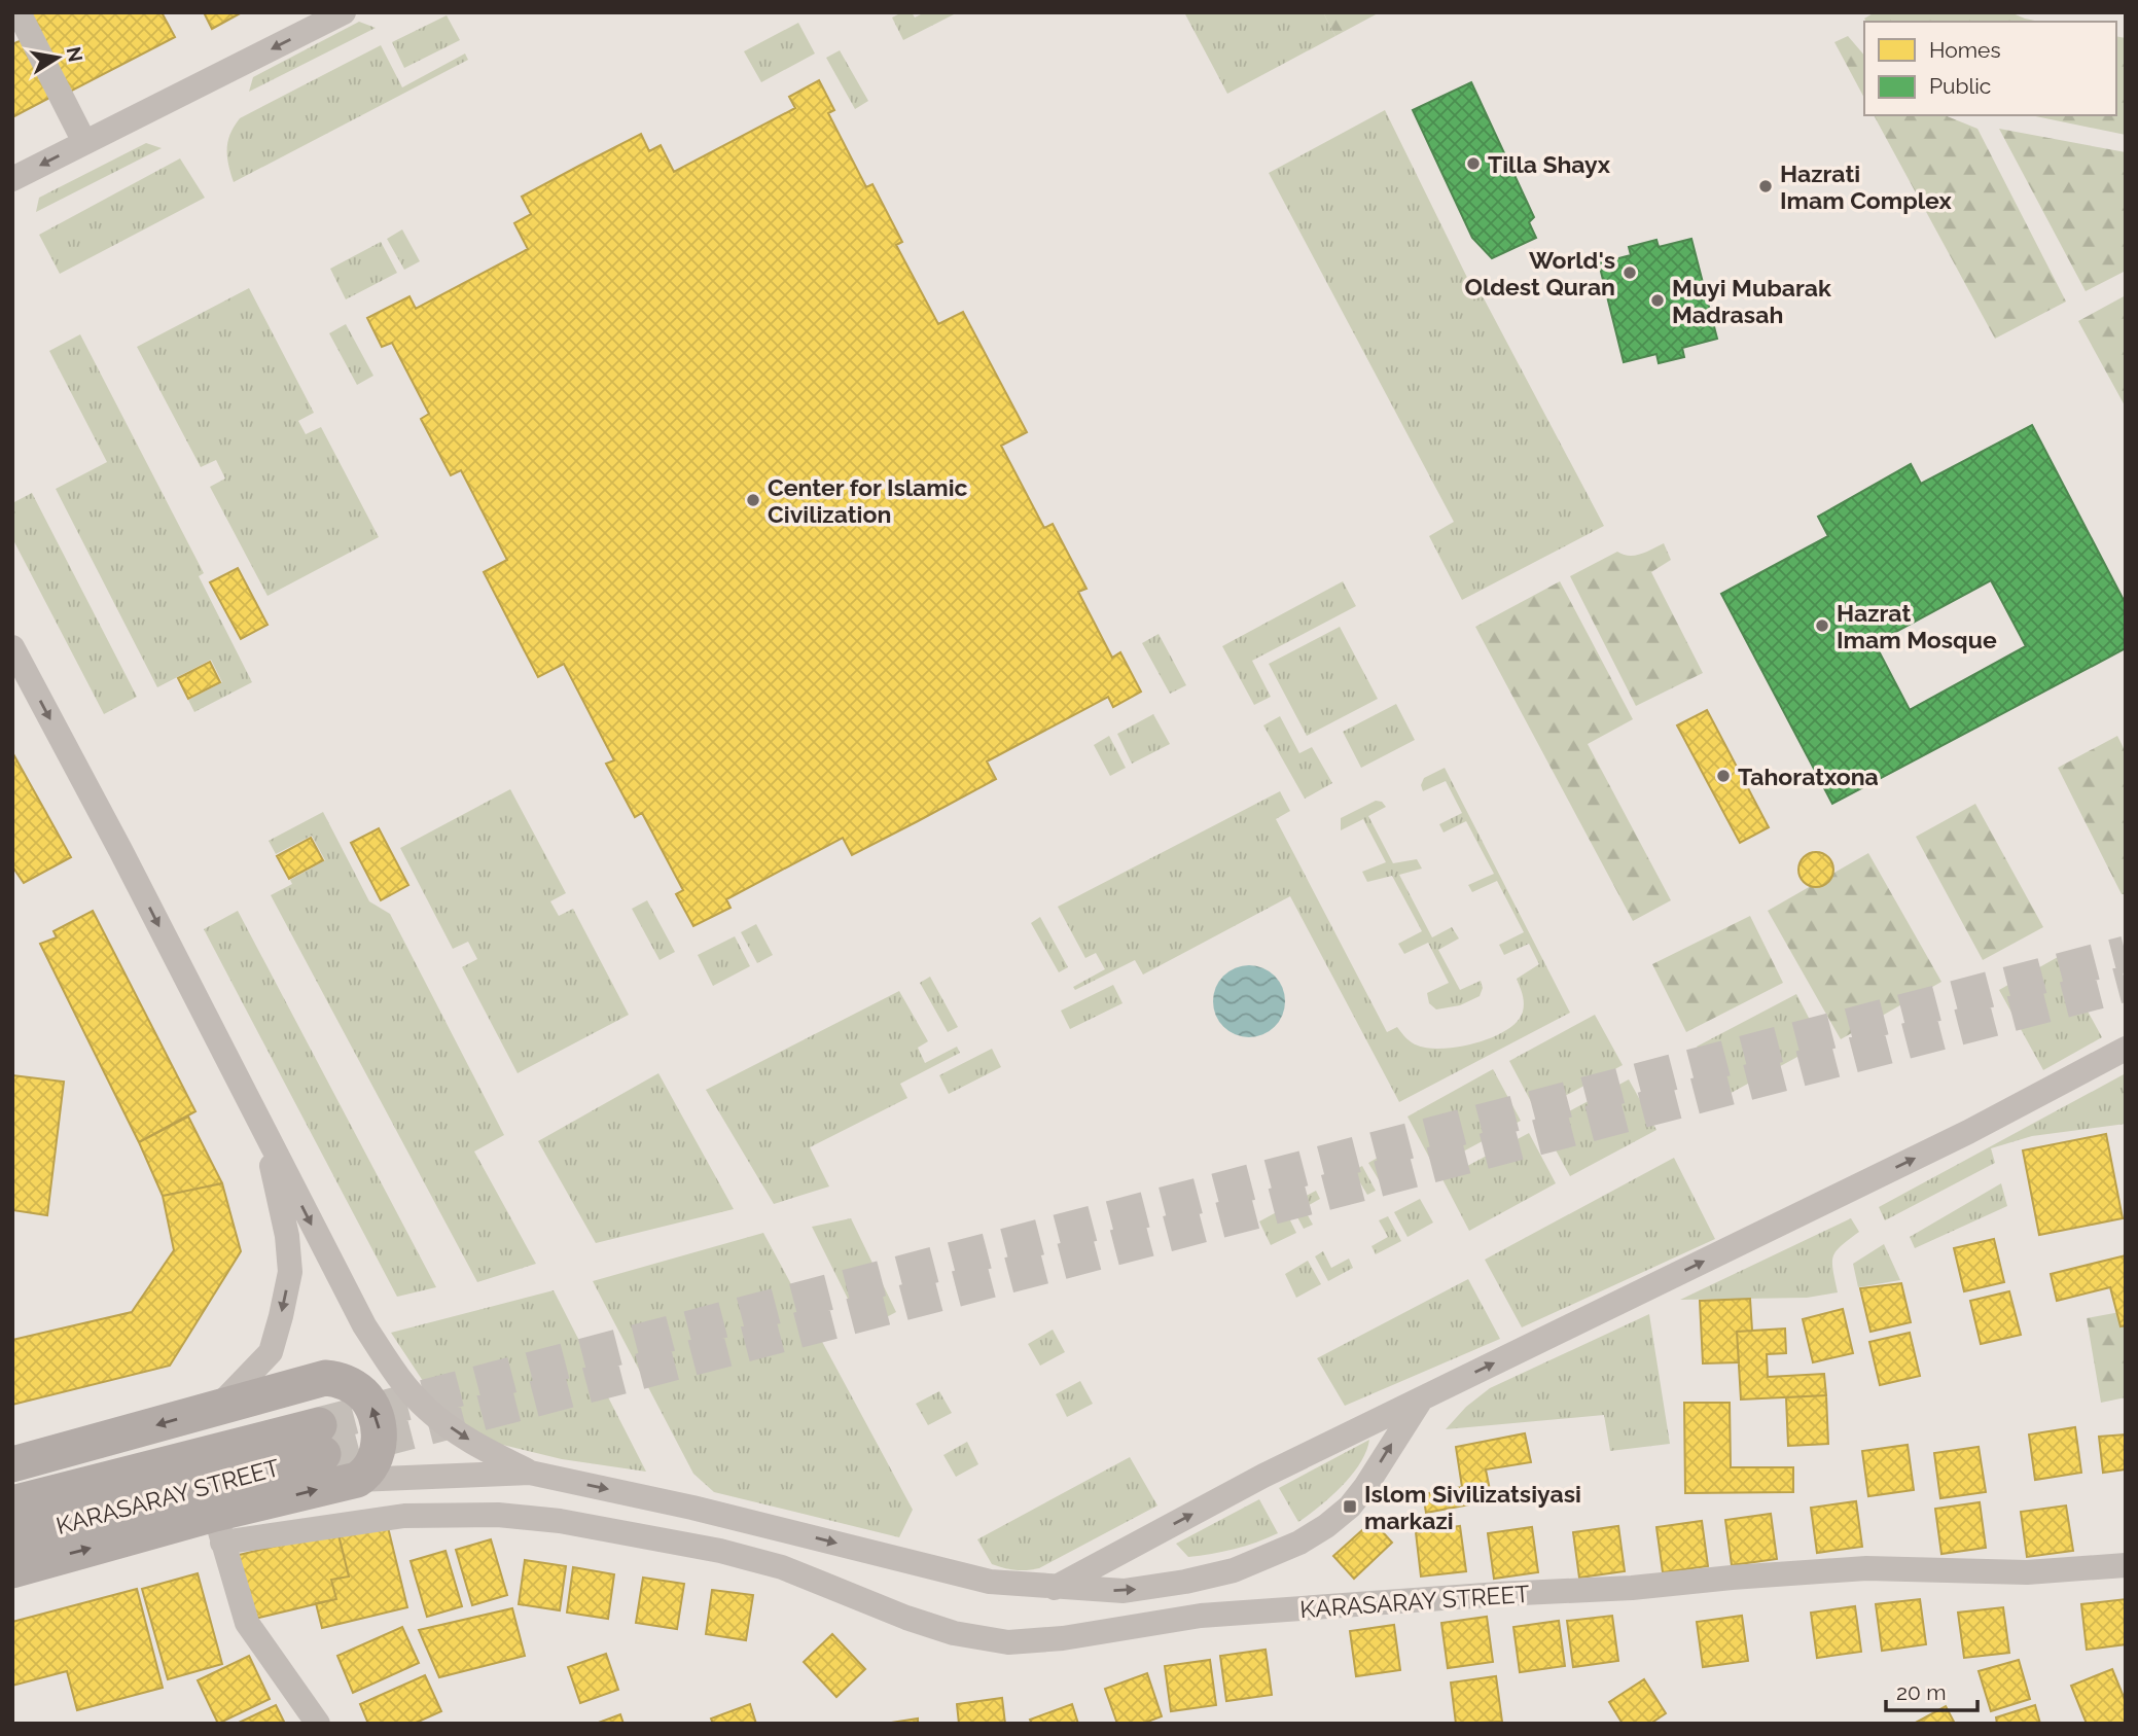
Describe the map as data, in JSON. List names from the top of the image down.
{
  "streets": {
    "main road": ["KARASARAY STREET"]
  },
  "places": {
    "other": [
      "Tilla Shayx",
      "Hazrati Imam Complex",
      "World's Oldest Quran",
      "Muyi Mubarak Madrasah",
      "Center for Islamic Civilization",
      "Hazrat Imam Mosque",
      "Tahoratxona"
    ],
    "transit": ["Islom Sivilizatsiyasi markazi"]
  },
  "legend": ["Homes", "Public"],
  "scale_bar": "20 m",
  "north": "right"
}
